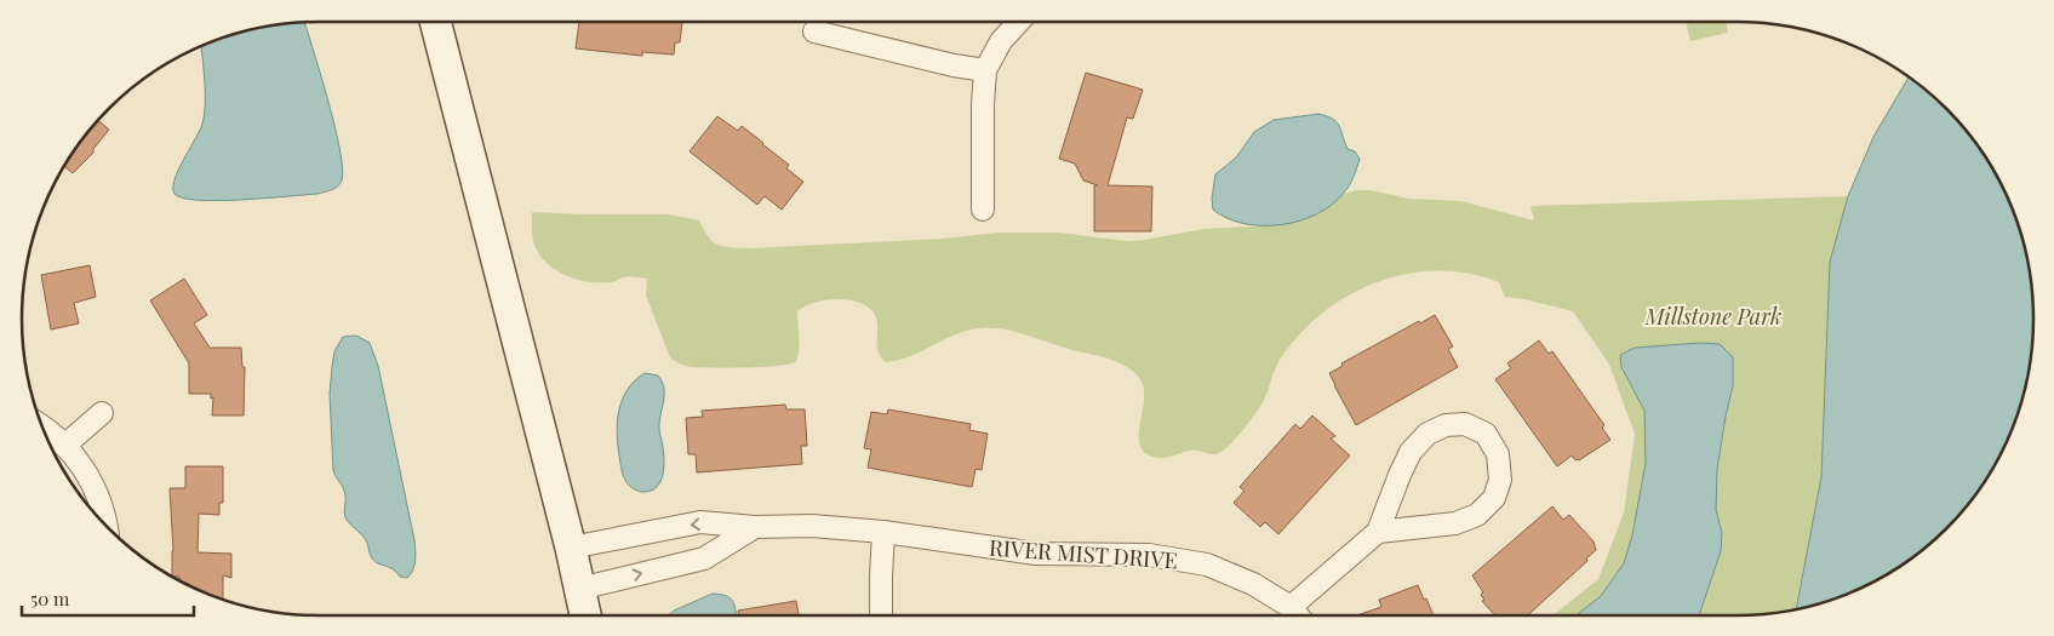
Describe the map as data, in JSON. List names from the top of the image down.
{
  "streets": {
    "street": ["RIVER MIST DRIVE"]
  },
  "parks": ["Millstone Park"],
  "scale_bar": "50 m"
}
